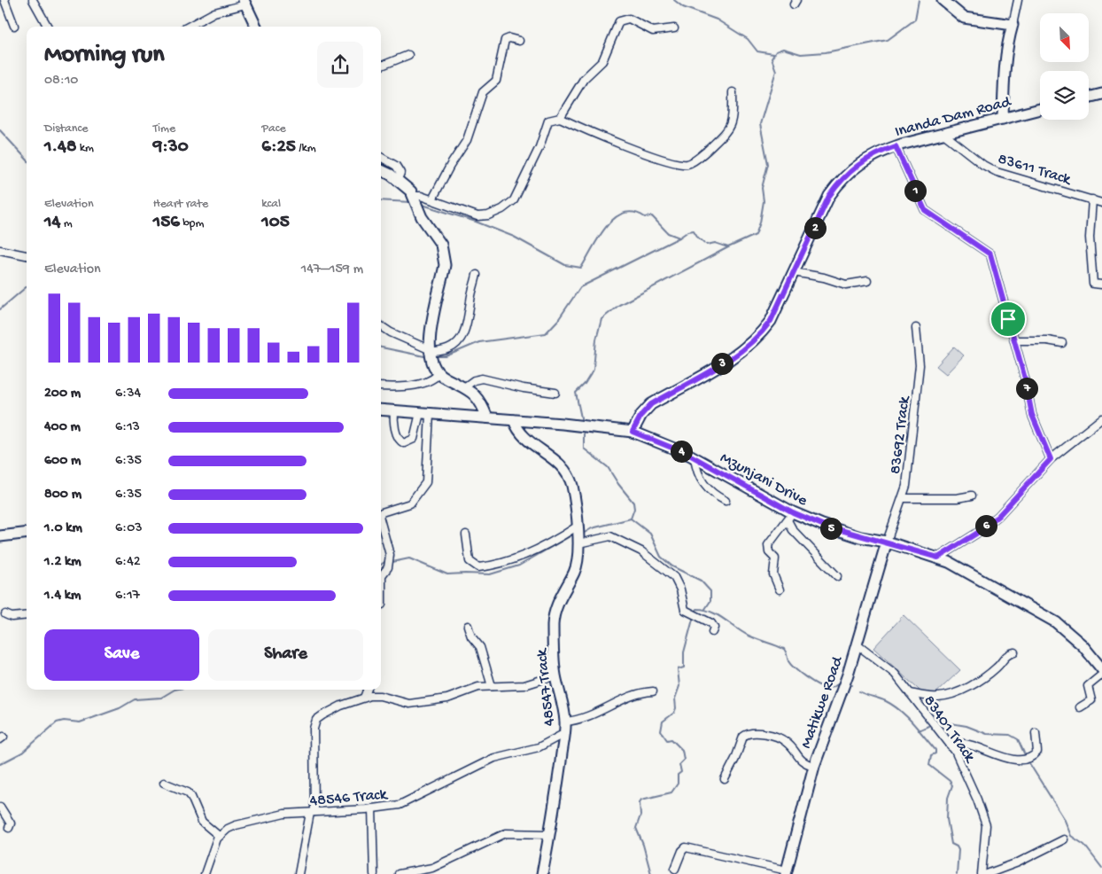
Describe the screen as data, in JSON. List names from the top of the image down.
{
  "streets": {
    "street": [
      "Inanda Dam Road",
      "83611 Track",
      "83692 Track",
      "Mzunjani Drive",
      "48547 Track",
      "Matikwe Road",
      "83401 Track",
      "48546 Track"
    ]
  },
  "crossings": [
    ["Inanda Dam Road", "83611 Track"],
    ["Inanda Dam Road", "Mzunjani Drive"],
    ["83692 Track", "Mzunjani Drive"],
    ["83692 Track", "Matikwe Road"],
    ["Mzunjani Drive", "48547 Track"],
    ["Mzunjani Drive", "Matikwe Road"],
    ["48547 Track", "48546 Track"],
    ["Matikwe Road", "83401 Track"]
  ],
  "north": "bottom right",
  "page": {
    "heading": ["Morning run", "08:10"],
    "stats": [
      ["Distance", "1.48 km"],
      ["Time", "9:30"],
      ["Pace", "6:25 /km"],
      ["Elevation", "14 m"],
      ["Heart rate", "156 bpm"],
      ["kcal", "105"]
    ],
    "pins": [
      "1",
      "2",
      "3",
      "7",
      "4",
      "6",
      "5"
    ],
    "chart": ["Elevation", "147–159 m"],
    "list": [
      {
        "name": "200 m",
        "note": "6:34"
      },
      {
        "name": "400 m",
        "note": "6:13"
      },
      {
        "name": "600 m",
        "note": "6:35"
      },
      {
        "name": "800 m",
        "note": "6:35"
      },
      {
        "name": "1.0 km",
        "note": "6:03"
      },
      {
        "name": "1.2 km",
        "note": "6:42"
      },
      {
        "name": "1.4 km",
        "note": "6:17"
      }
    ],
    "buttons": ["Save", "Share"]
  }
}
